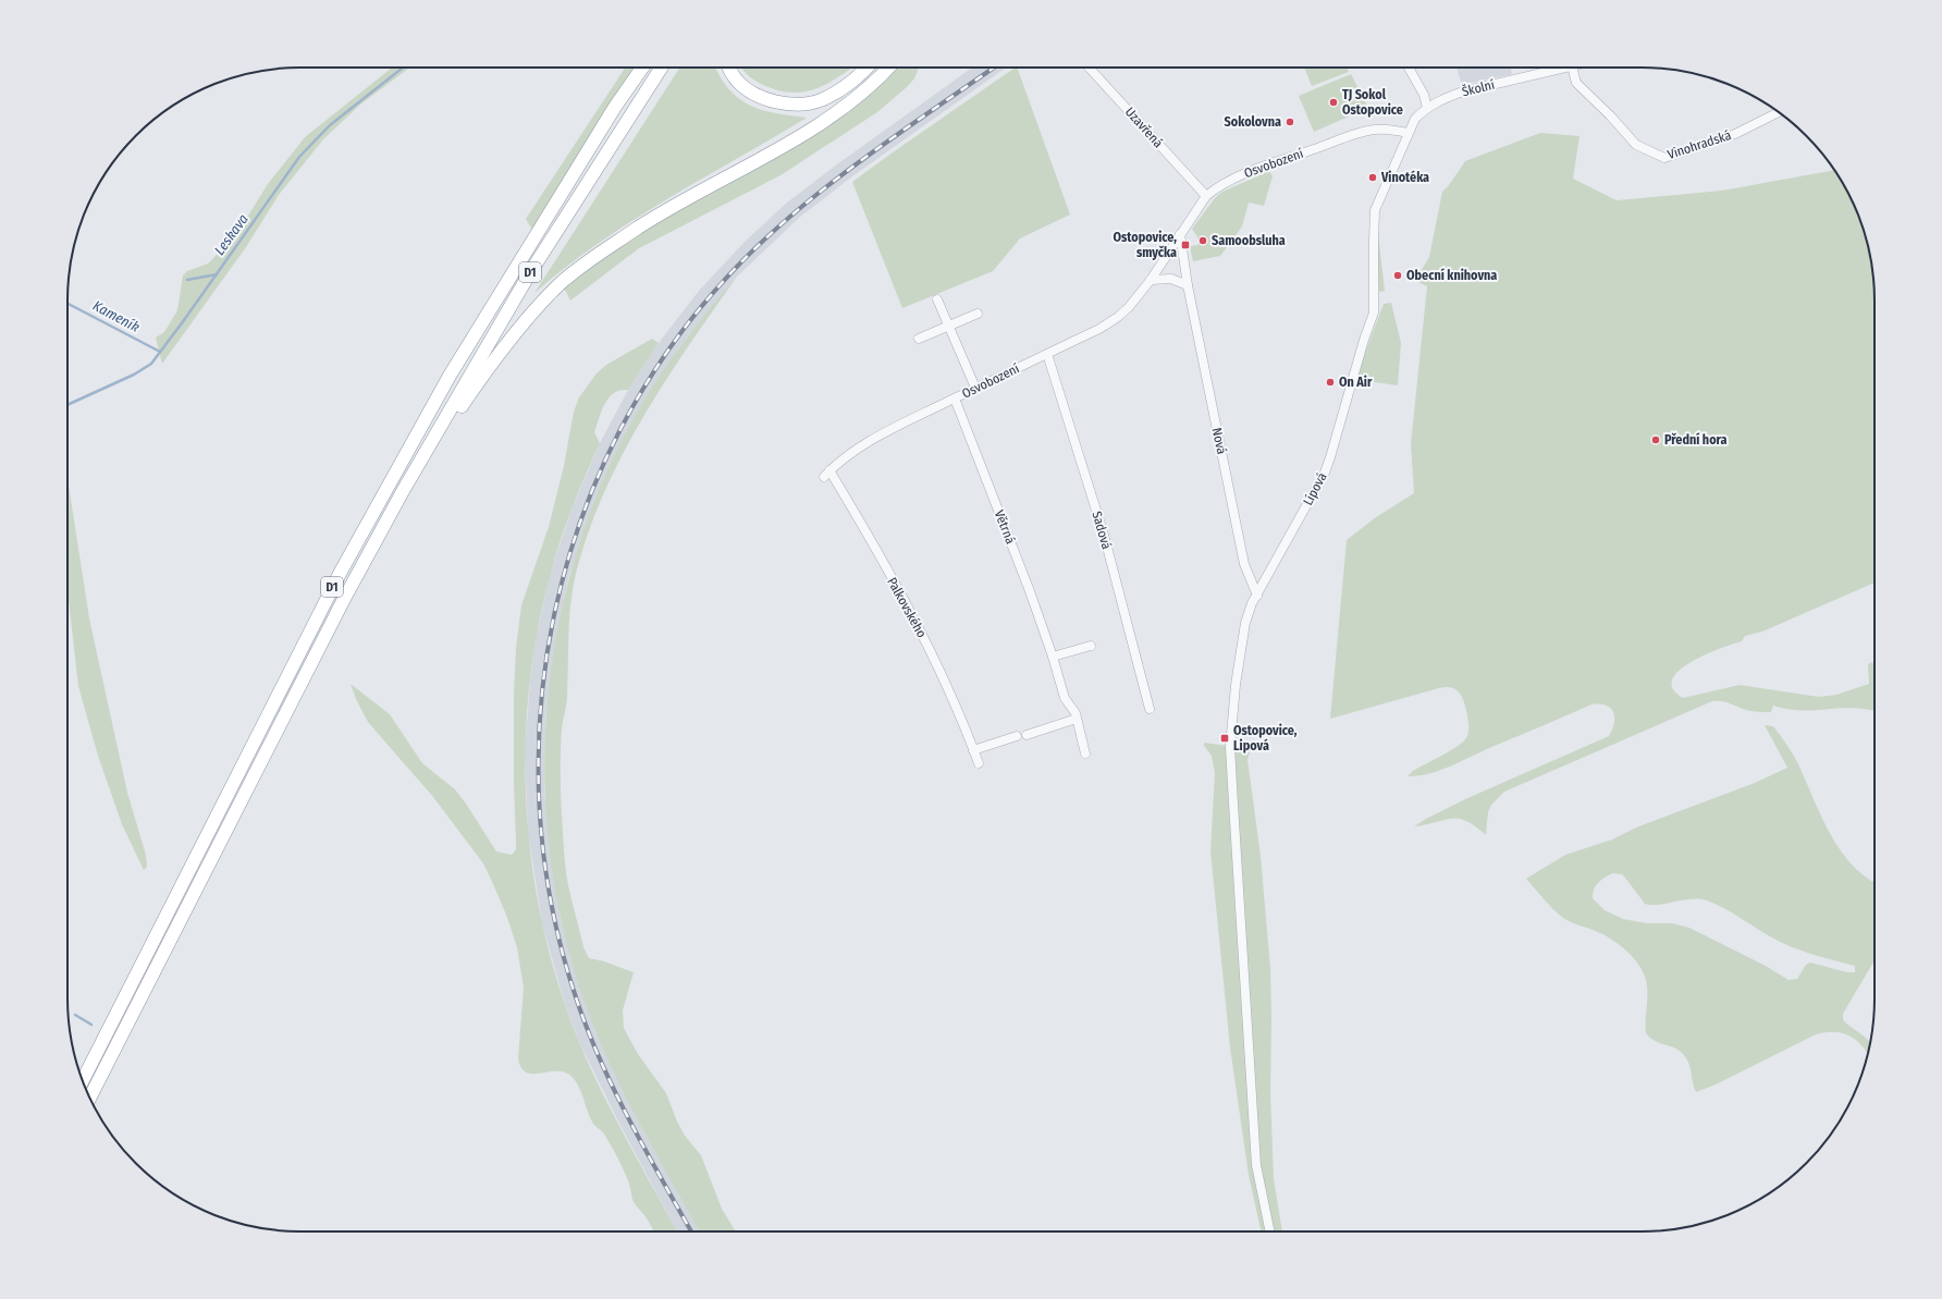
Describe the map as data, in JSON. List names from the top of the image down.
{
  "streets": {
    "highway": ["D1"],
    "street": [
      "Školní",
      "Uzavřená",
      "Vinohradská",
      "Osvobození",
      "Nová",
      "Lípová",
      "Větrná",
      "Sadová",
      "Palkovského"
    ]
  },
  "crossings": [
    ["Školní", "Osvobození"],
    ["Školní", "Lípová"],
    ["Uzavřená", "Osvobození"],
    ["Osvobození", "Nová"],
    ["Osvobození", "Větrná"],
    ["Osvobození", "Sadová"],
    ["Osvobození", "Palkovského"],
    ["Nová", "Lípová"]
  ],
  "water": ["Leskava", "Kameník"],
  "places": {
    "other": [
      "TJ Sokol Ostopovice",
      "Sokolovna",
      "Vinotéka",
      "Samoobsluha",
      "Obecní knihovna",
      "On Air",
      "Přední hora"
    ],
    "transit": ["Ostopovice, smyčka", "Ostopovice, Lipová"]
  }
}
